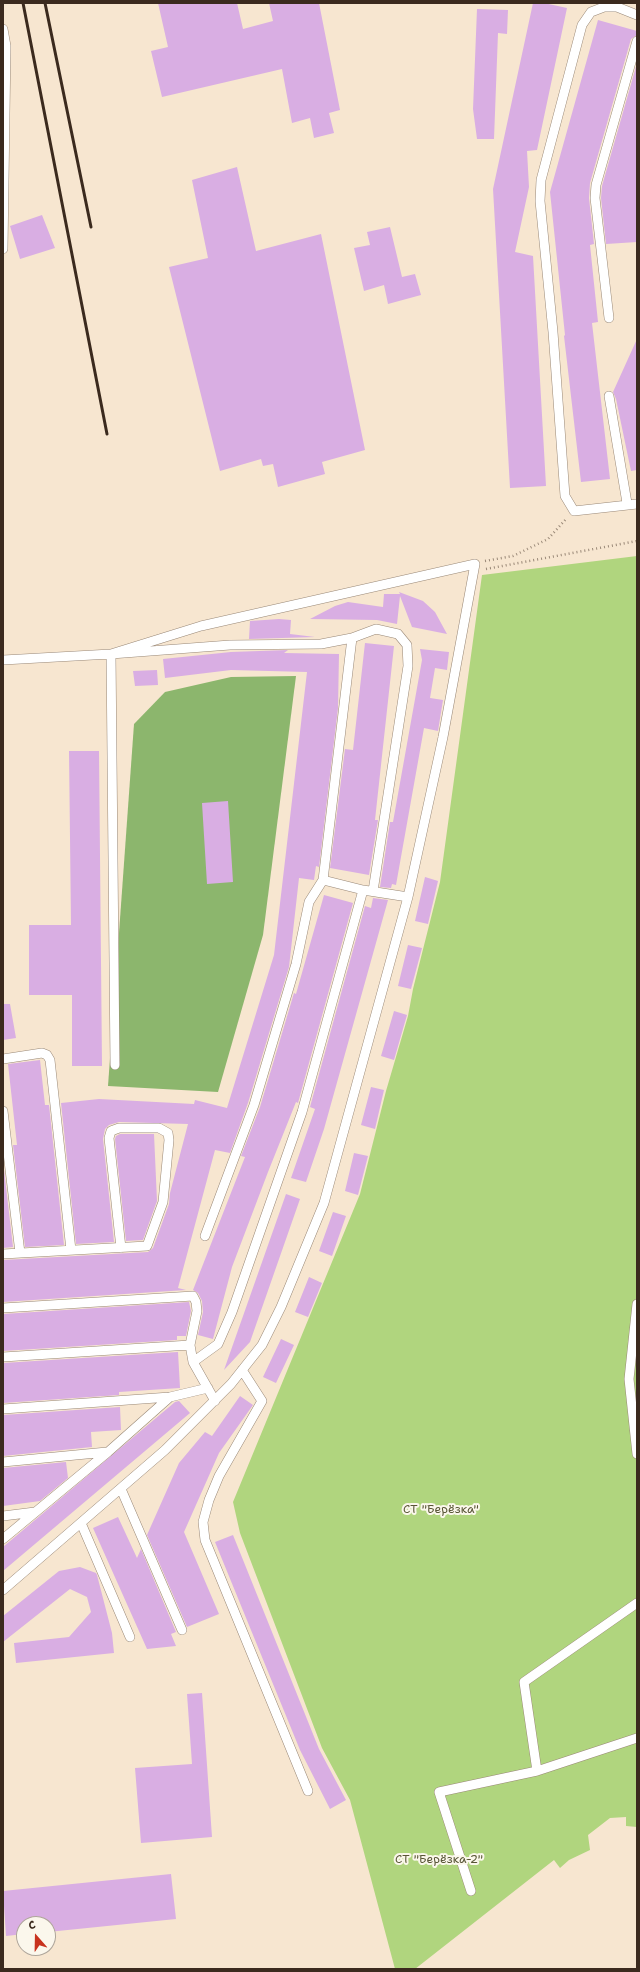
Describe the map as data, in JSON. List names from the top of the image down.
{
  "parks": ["СТ \"Берёзка\"", "СТ \"Берёзка-2\""],
  "north": "top"
}
